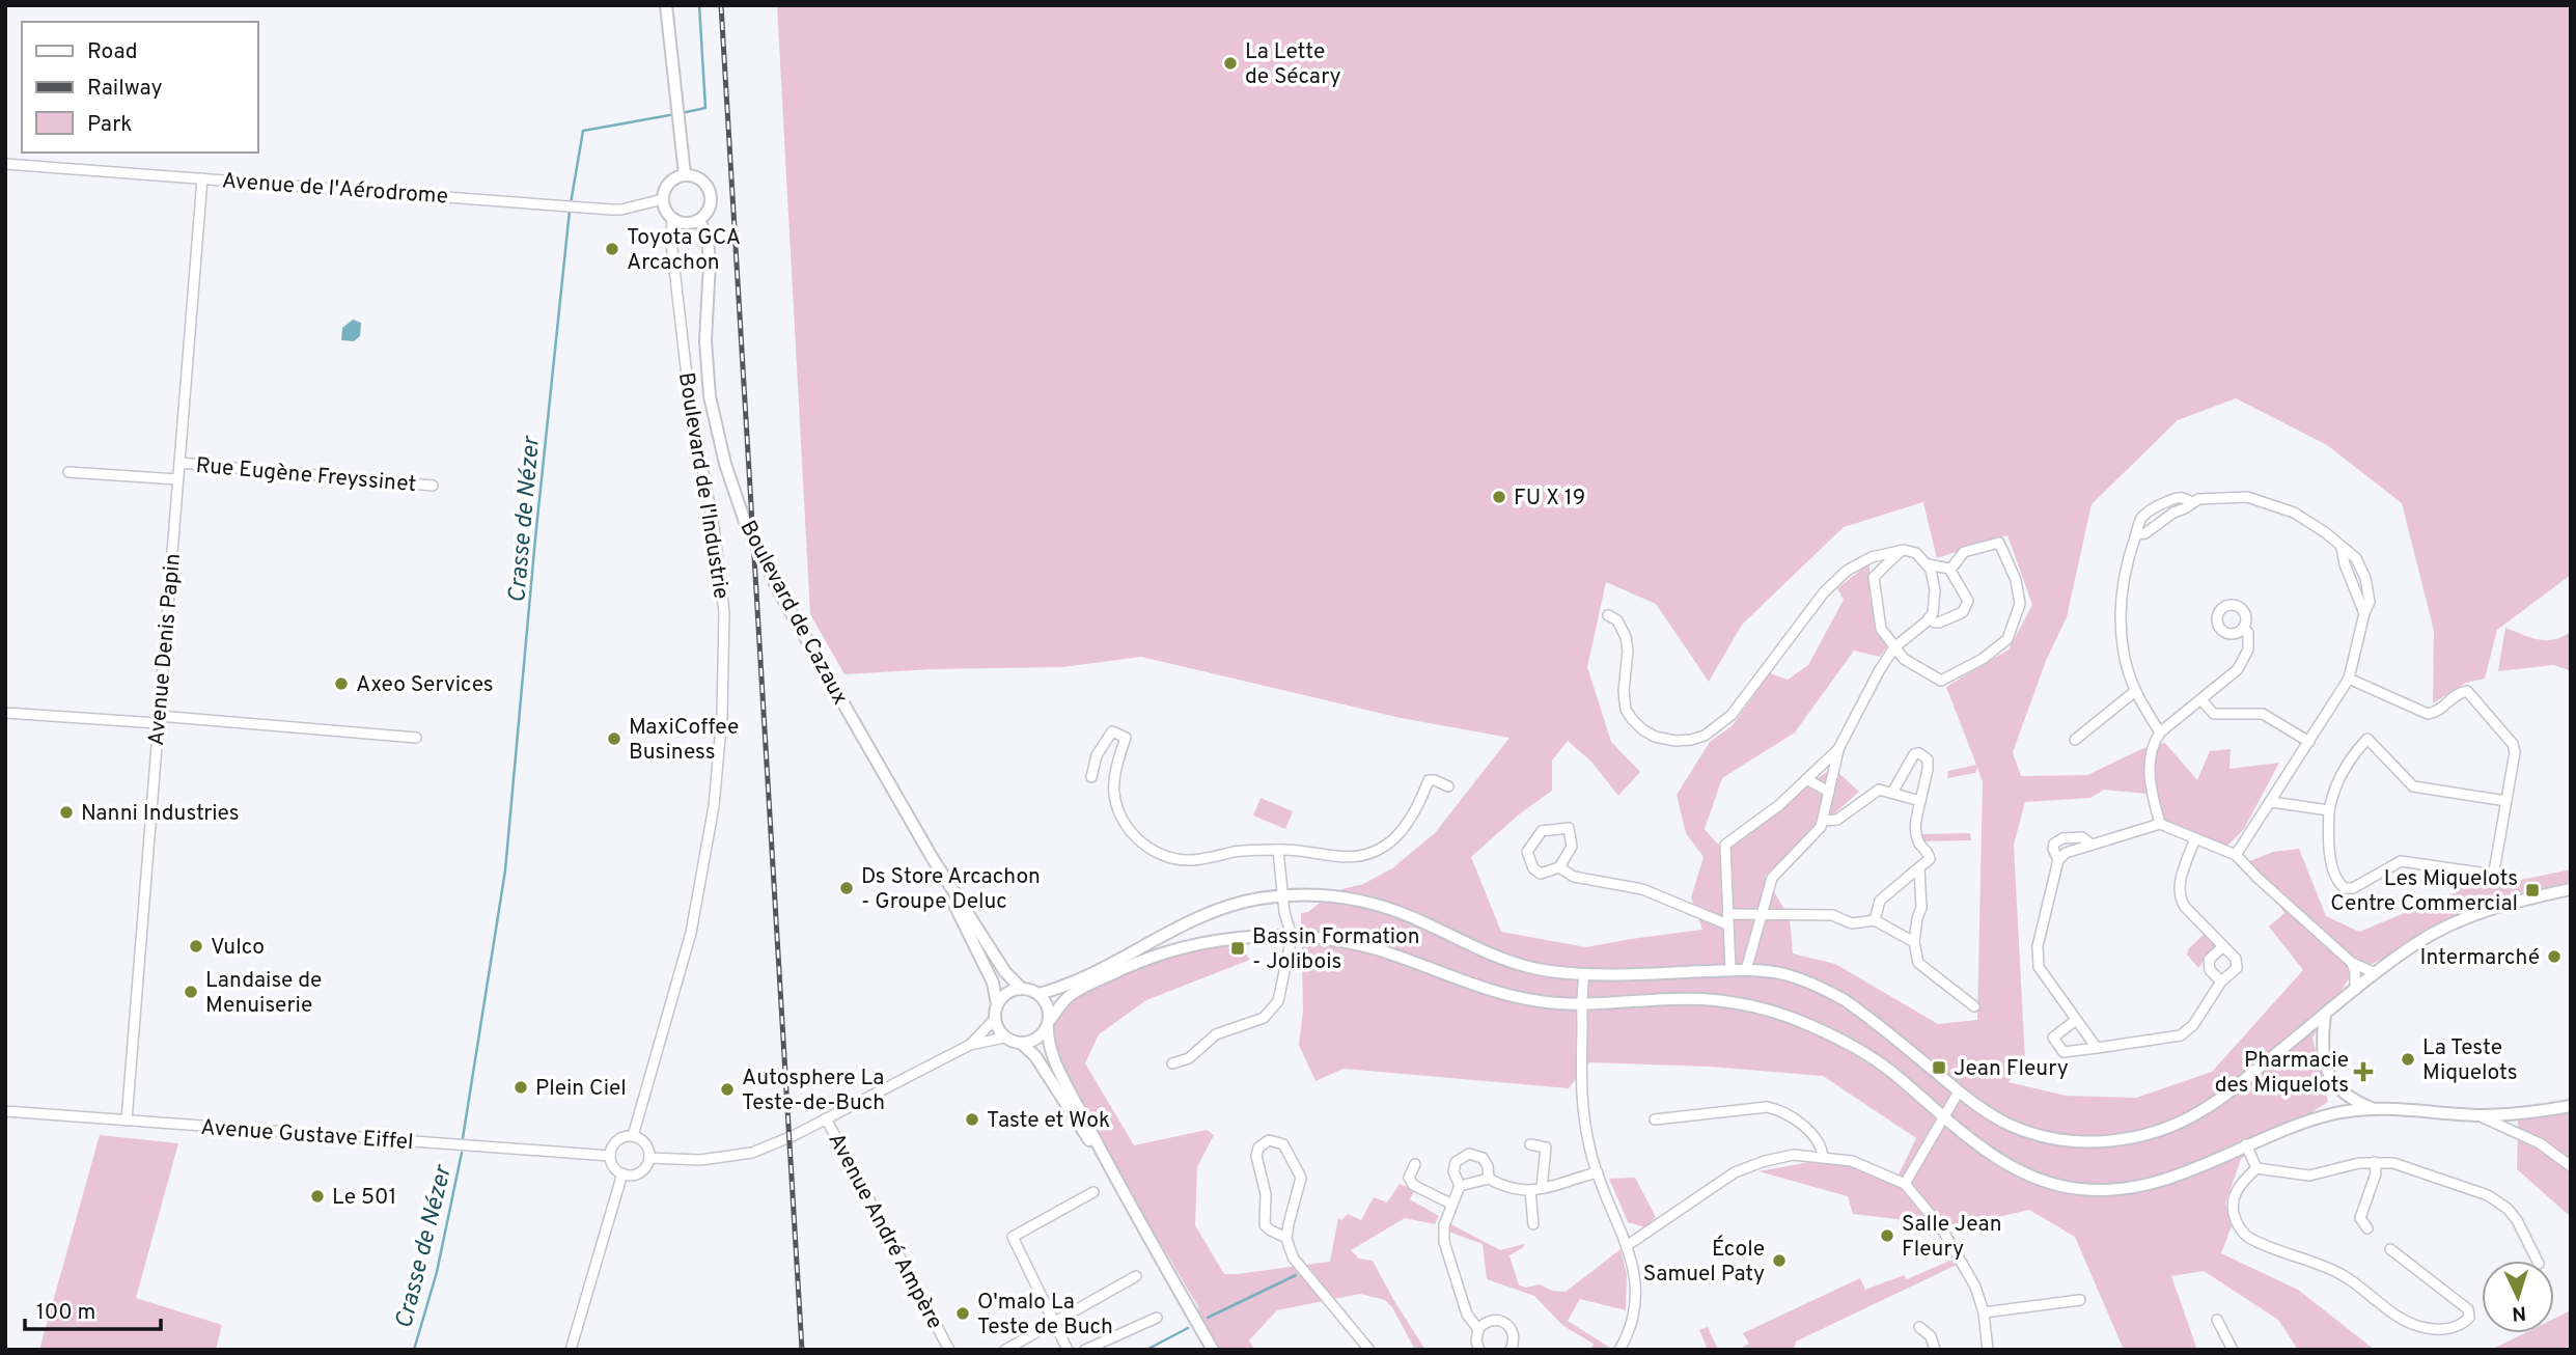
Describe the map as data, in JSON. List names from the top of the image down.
{
  "streets": {
    "main road": ["Boulevard de Cazaux"],
    "street": [
      "Avenue de l'Aérodrome",
      "Rue Eugène Freyssinet",
      "Boulevard de l'Industrie",
      "Avenue Denis Papin",
      "Avenue Gustave Eiffel",
      "Avenue André Ampère"
    ]
  },
  "crossings": [
    ["Avenue de l'Aérodrome", "Boulevard de l'Industrie"],
    ["Avenue de l'Aérodrome", "Boulevard de Cazaux"],
    ["Avenue de l'Aérodrome", "Avenue Denis Papin"],
    ["Rue Eugène Freyssinet", "Avenue Denis Papin"],
    ["Boulevard de l'Industrie", "Boulevard de Cazaux"],
    ["Boulevard de l'Industrie", "Avenue Gustave Eiffel"],
    ["Avenue Denis Papin", "Avenue Gustave Eiffel"]
  ],
  "water": ["Crasse de Nézer"],
  "places": {
    "other": [
      "La Lette de Sécary",
      "Toyota GCA Arcachon",
      "FU X 19",
      "Axeo Services",
      "MaxiCoffee Business",
      "Nanni Industries",
      "Ds Store Arcachon - Groupe Deluc",
      "Vulco",
      "Intermarché",
      "Landaise de Menuiserie",
      "La Teste Miquelots",
      "Plein Ciel",
      "Autosphere La Teste-de-Buch",
      "Taste et Wok",
      "Le 501",
      "Salle Jean Fleury",
      "École Samuel Paty",
      "O'malo La Teste de Buch"
    ],
    "transit": ["Les Miquelots Centre Commercial", "Bassin Formation - Jolibois", "Jean Fleury"],
    "health": ["Pharmacie des Miquelots"]
  },
  "legend": ["Road", "Railway", "Park"],
  "scale_bar": "100 m",
  "north": "bottom"
}
